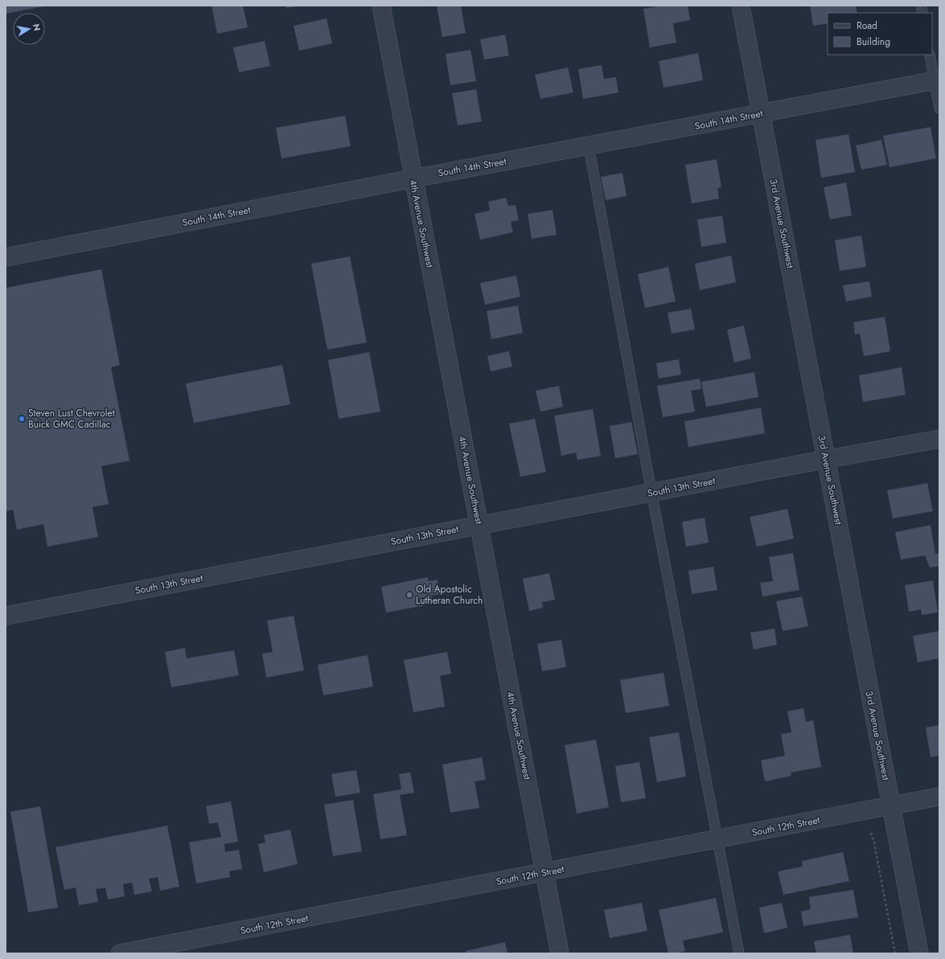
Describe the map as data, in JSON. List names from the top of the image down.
{
  "streets": {
    "street": [
      "South 14th Street",
      "4th Avenue Southwest",
      "3rd Avenue Southwest",
      "South 13th Street",
      "South 12th Street"
    ]
  },
  "crossings": [
    ["South 14th Street", "4th Avenue Southwest"],
    ["South 14th Street", "3rd Avenue Southwest"],
    ["4th Avenue Southwest", "South 13th Street"],
    ["4th Avenue Southwest", "South 12th Street"],
    ["3rd Avenue Southwest", "South 13th Street"],
    ["3rd Avenue Southwest", "South 12th Street"]
  ],
  "places": ["Steven Lust Chevrolet Buick GMC Cadillac", "Old Apostolic Lutheran Church"],
  "legend": ["Road", "Building"],
  "north": "right"
}
